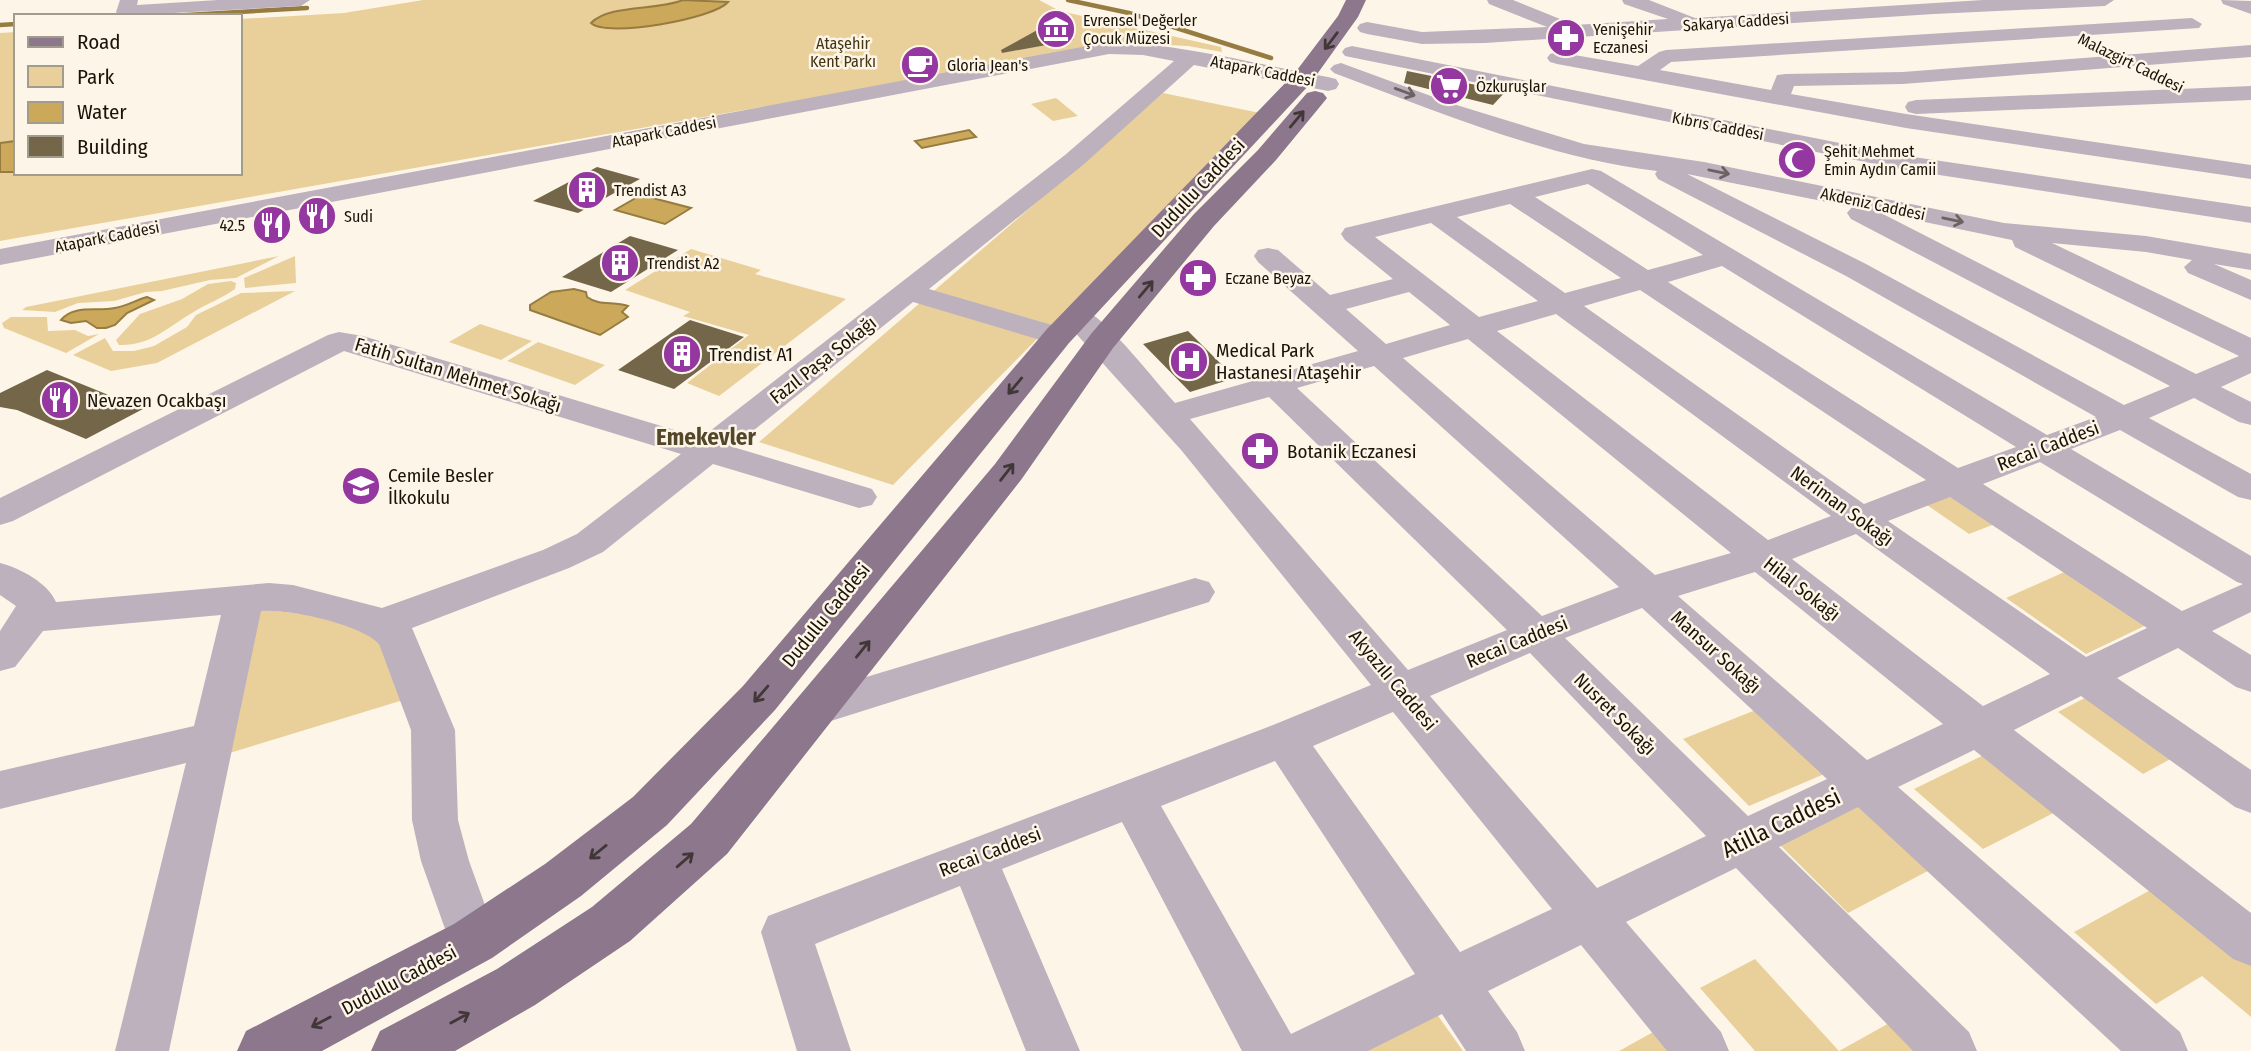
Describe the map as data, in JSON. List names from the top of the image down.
{
  "streets": {
    "main road": ["Dudullu Caddesi"],
    "street": [
      "Sakarya Caddesi",
      "Malazgirt Caddesi",
      "Atapark Caddesi",
      "Kıbrıs Caddesi",
      "Akdeniz Caddesi",
      "Fazıl Paşa Sokağı",
      "Fatih Sultan Mehmet Sokağı",
      "Recai Caddesi",
      "Neriman Sokağı",
      "Hilal Sokağı",
      "Mansur Sokağı",
      "Akyazılı Caddesi",
      "Nusret Sokağı",
      "Atilla Caddesi"
    ]
  },
  "crossings": [
    ["Sakarya Caddesi", "Malazgirt Caddesi"],
    ["Atapark Caddesi", "Kıbrıs Caddesi"],
    ["Atapark Caddesi", "Dudullu Caddesi"],
    ["Atapark Caddesi", "Akdeniz Caddesi"],
    ["Atapark Caddesi", "Fazıl Paşa Sokağı"],
    ["Kıbrıs Caddesi", "Dudullu Caddesi"],
    ["Kıbrıs Caddesi", "Akdeniz Caddesi"],
    ["Dudullu Caddesi", "Akdeniz Caddesi"],
    ["Dudullu Caddesi", "Akyazılı Caddesi"],
    ["Fazıl Paşa Sokağı", "Fatih Sultan Mehmet Sokağı"],
    ["Recai Caddesi", "Neriman Sokağı"],
    ["Recai Caddesi", "Hilal Sokağı"],
    ["Recai Caddesi", "Mansur Sokağı"],
    ["Recai Caddesi", "Akyazılı Caddesi"],
    ["Recai Caddesi", "Nusret Sokağı"],
    ["Neriman Sokağı", "Hilal Sokağı"],
    ["Neriman Sokağı", "Atilla Caddesi"],
    ["Hilal Sokağı", "Atilla Caddesi"],
    ["Mansur Sokağı", "Atilla Caddesi"],
    ["Akyazılı Caddesi", "Atilla Caddesi"],
    ["Nusret Sokağı", "Atilla Caddesi"]
  ],
  "districts": ["Emekevler"],
  "parks": ["Ataşehir Kent Parkı"],
  "places": {
    "museum": ["Evrensel Değerler Çocuk Müzesi"],
    "pharmacy": ["Yenişehir Eczanesi", "Eczane Beyaz", "Botanik Eczanesi"],
    "cafe": ["Gloria Jean's"],
    "supermarket": ["Özkuruşlar"],
    "mosque": ["Şehit Mehmet Emin Aydın Camii"],
    "building": ["Trendist A3", "Trendist A2", "Trendist A1"],
    "restaurant": ["Sudi", "42.5", "Nevazen Ocakbaşı"],
    "hospital": ["Medical Park Hastanesi Ataşehir"],
    "school or university": ["Cemile Besler İlkokulu"]
  },
  "legend": [
    "Road",
    "Park",
    "Water",
    "Building"
  ]
}
